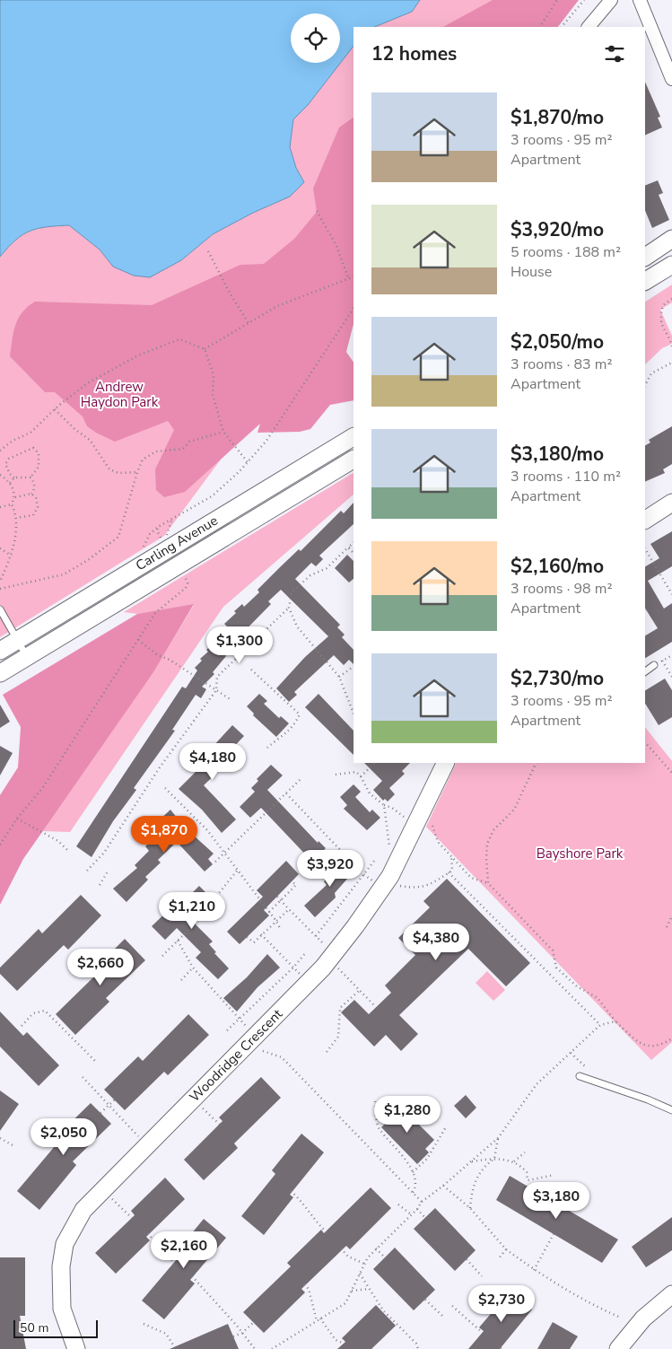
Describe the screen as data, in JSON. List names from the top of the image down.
{
  "streets": {
    "main road": ["Carling Avenue", "Woodridge Crescent"]
  },
  "parks": ["Andrew Haydon Park", "Bayshore Park"],
  "scale_bar": "50 m",
  "page": {
    "heading": "12 homes",
    "list": [
      {
        "name": "$1,870/mo",
        "note": "3 rooms · 95 m² · Apartment"
      },
      {
        "name": "$3,920/mo",
        "note": "5 rooms · 188 m² · House"
      },
      {
        "name": "$2,050/mo",
        "note": "3 rooms · 83 m² · Apartment"
      },
      {
        "name": "$3,180/mo",
        "note": "3 rooms · 110 m² · Apartment"
      },
      {
        "name": "$2,160/mo",
        "note": "3 rooms · 98 m² · Apartment"
      },
      {
        "name": "$2,730/mo",
        "note": "3 rooms · 95 m² · Apartment"
      }
    ],
    "price": [
      "$1,300",
      "$4,180",
      "$1,870",
      "$3,920",
      "$1,210",
      "$4,380",
      "$2,660",
      "$1,280",
      "$2,050",
      "$3,180",
      "$2,160",
      "$2,730"
    ],
    "scale": "50 m"
  }
}
